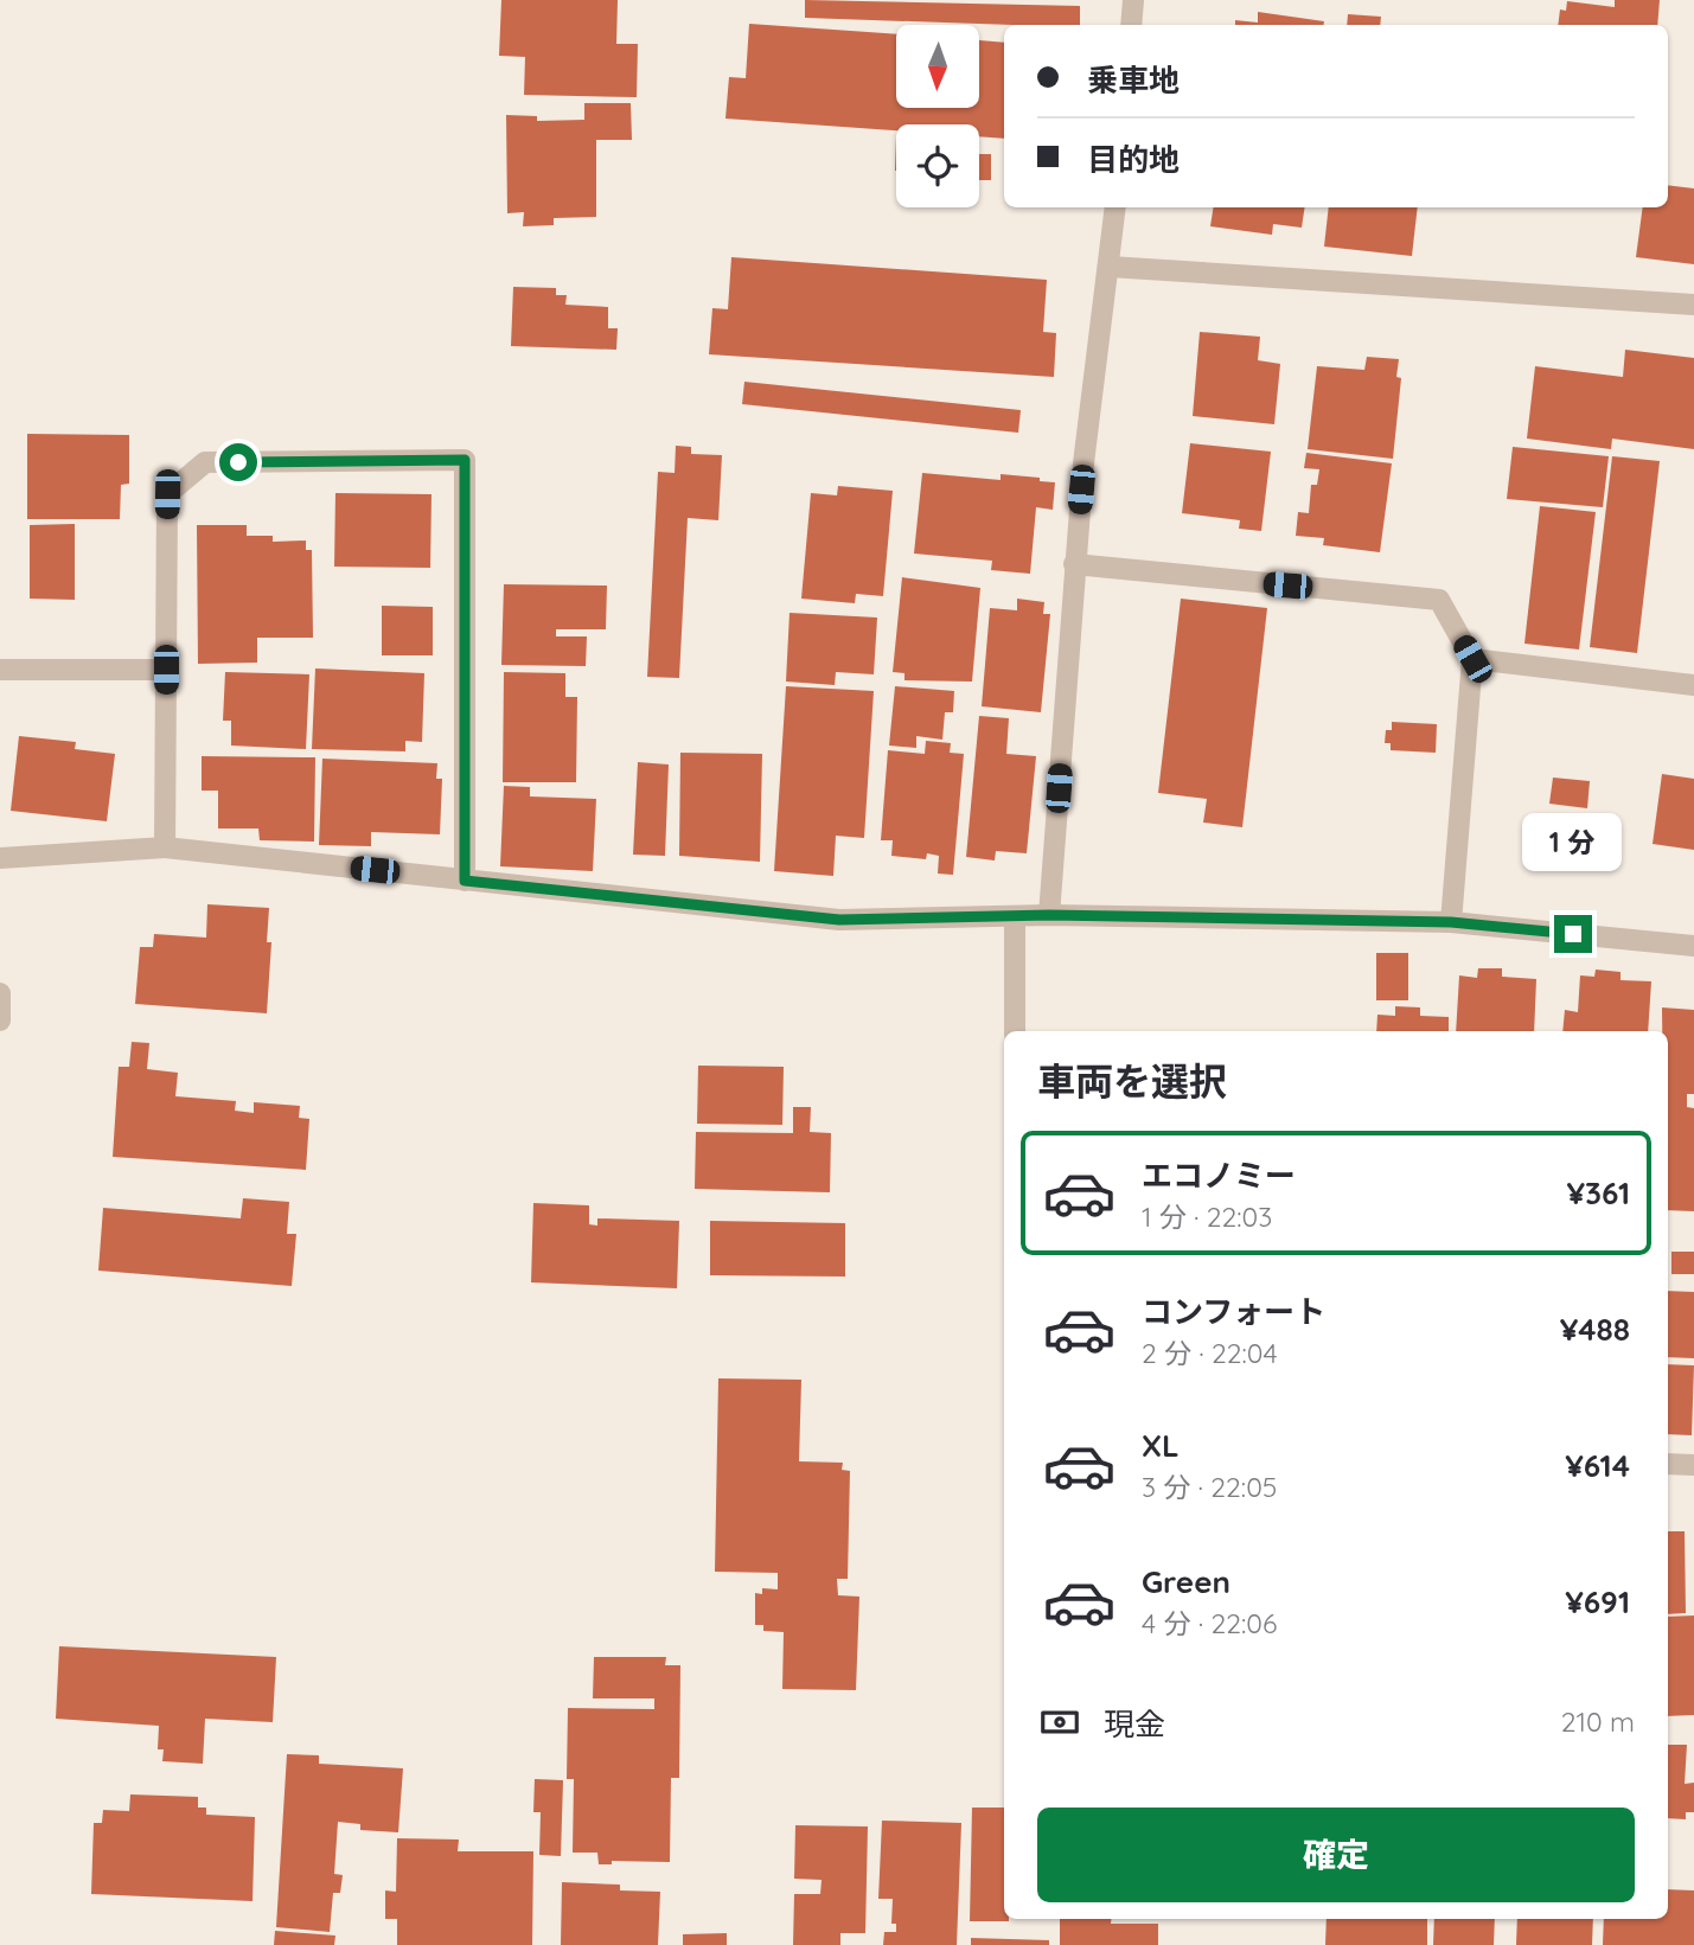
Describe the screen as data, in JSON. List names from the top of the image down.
{
  "north": "bottom",
  "page": {
    "banner": ["乗車地", "目的地"],
    "bubble": "1 分",
    "heading": "車両を選択",
    "list": [
      {
        "name": "エコノミー",
        "note": "1 分 · 22:03",
        "value": "¥361"
      },
      {
        "name": "コンフォート",
        "note": "2 分 · 22:04",
        "value": "¥488"
      },
      {
        "name": "XL",
        "note": "3 分 · 22:05",
        "value": "¥614"
      },
      {
        "name": "Green",
        "note": "4 分 · 22:06",
        "value": "¥691"
      }
    ],
    "pay": ["現金", "210 m"],
    "buttons": "確定"
  }
}
